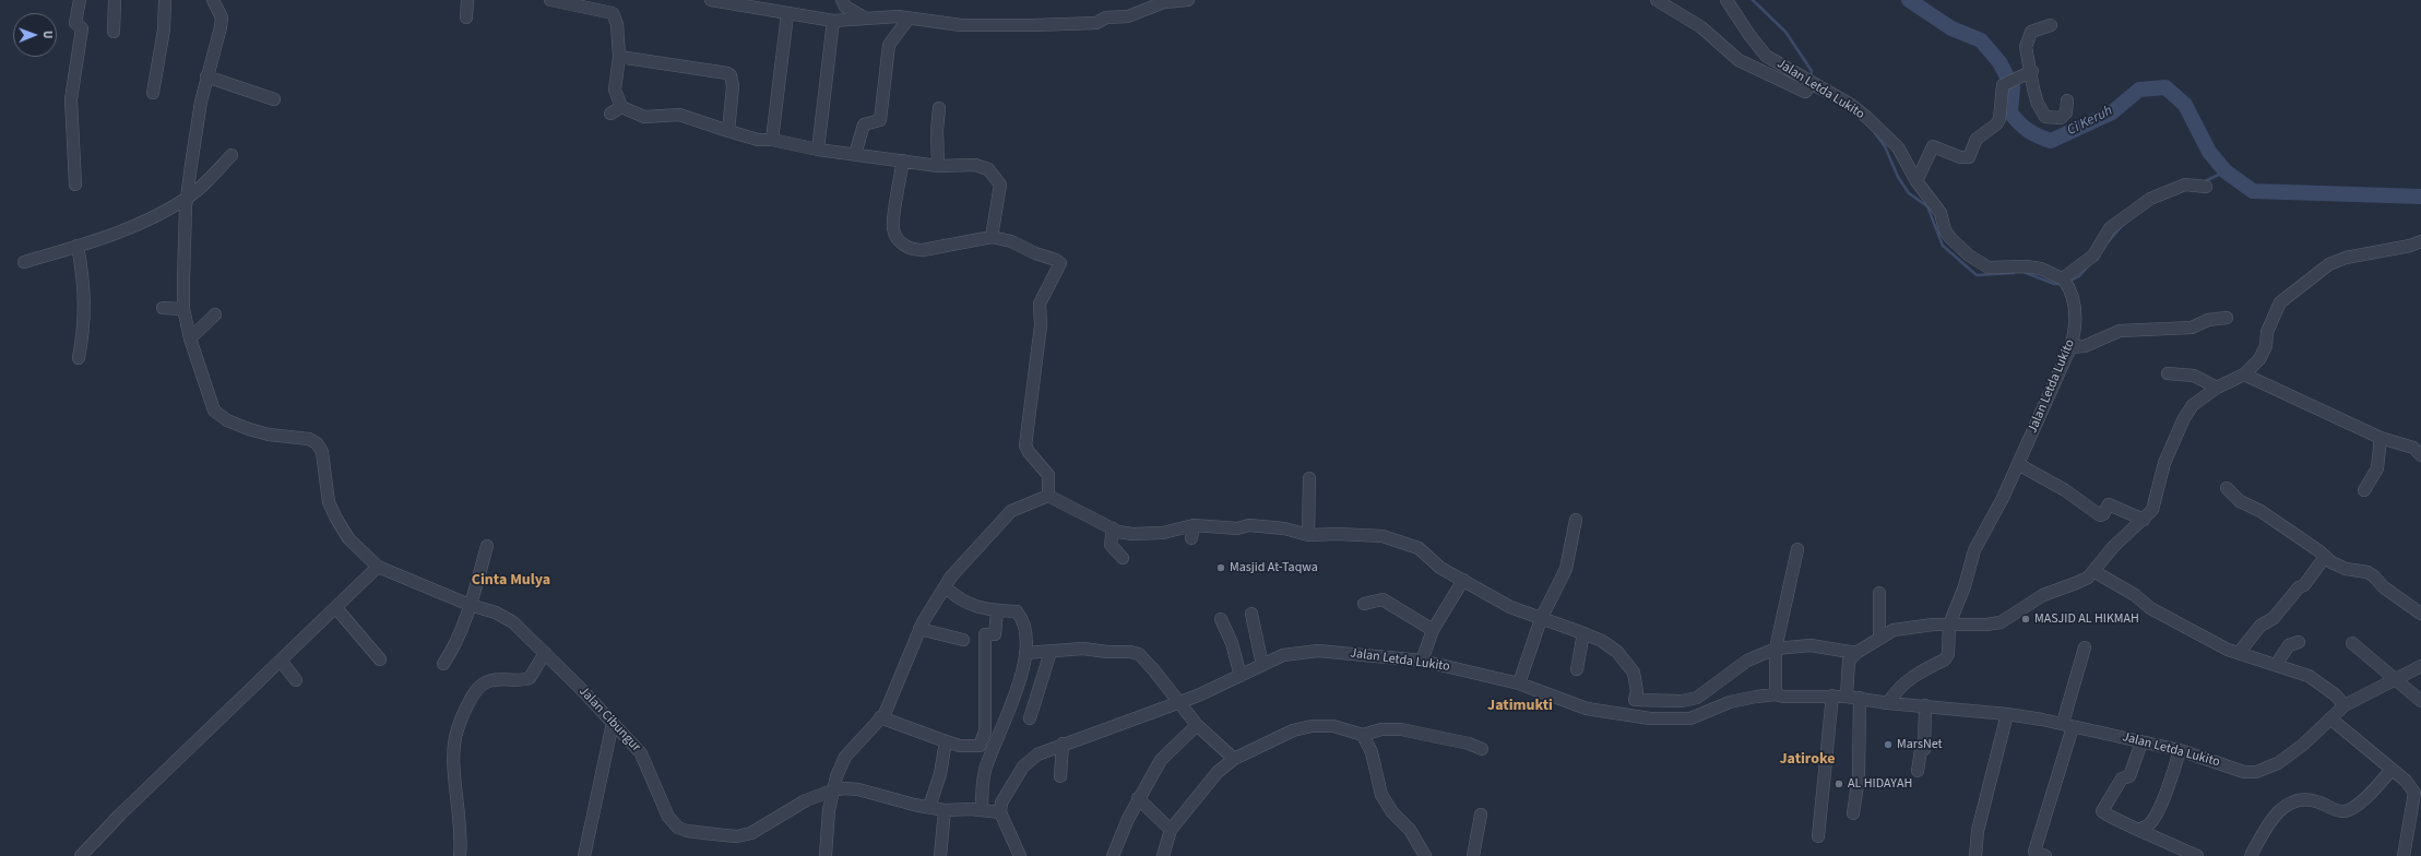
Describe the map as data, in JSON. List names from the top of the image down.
{
  "streets": {
    "street": ["Jalan Letda Lukito", "Jalan Cibungur"]
  },
  "crossings": [
    ["Jalan Letda Lukito", "Jalan Cibungur"]
  ],
  "districts": ["Cinta Mulya", "Jatimukti", "Jatiroke"],
  "water": ["Ci Keruh"],
  "places": [
    "Masjid At-Taqwa",
    "MASJID AL HIKMAH",
    "MarsNet",
    "AL HIDAYAH"
  ],
  "north": "right"
}
